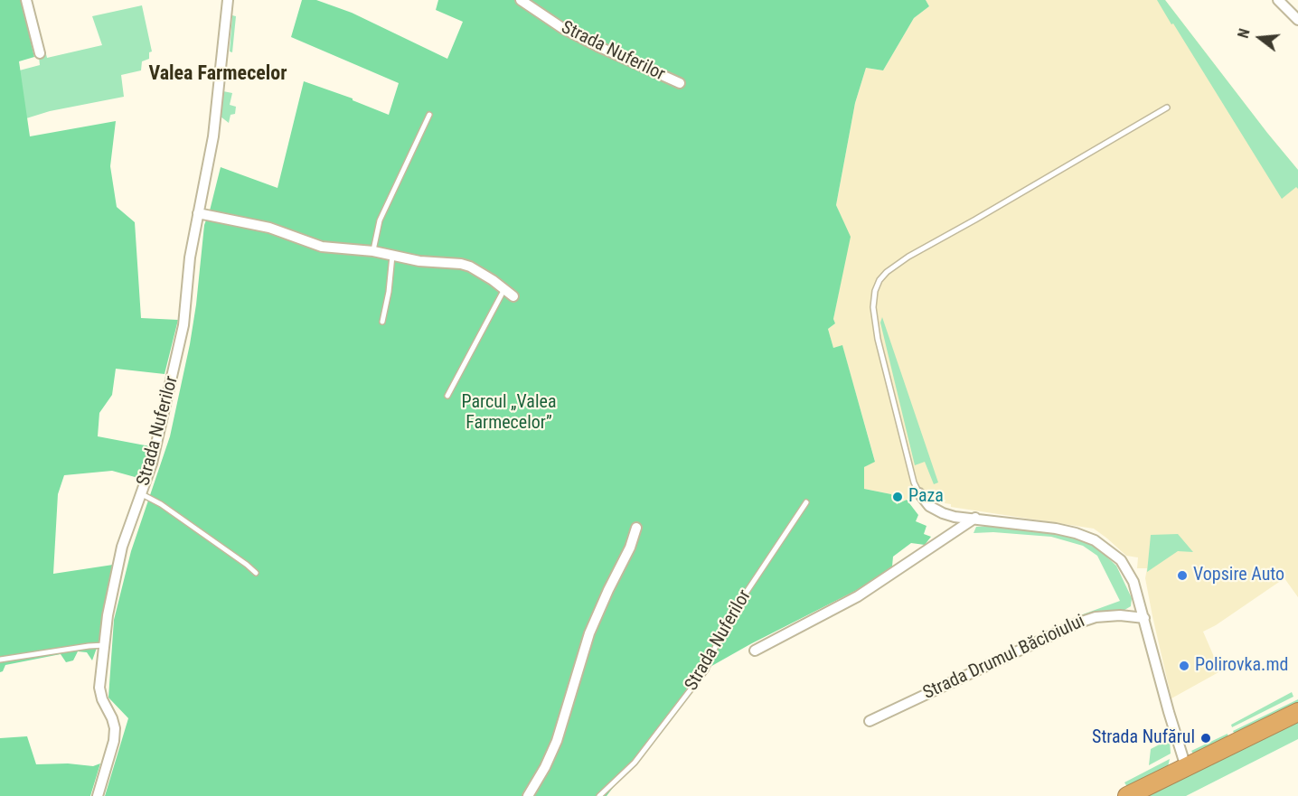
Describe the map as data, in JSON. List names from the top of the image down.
{
  "streets": {
    "street": ["Strada Nuferilor", "Strada Drumul Băcioiului"]
  },
  "districts": ["Valea Farmecelor"],
  "parks": ["Parcul „Valea Farmecelor”"],
  "places": [
    "Paza",
    "Vopsire Auto",
    "Polirovka.md",
    "Strada Nufărul"
  ],
  "north": "left"
}
